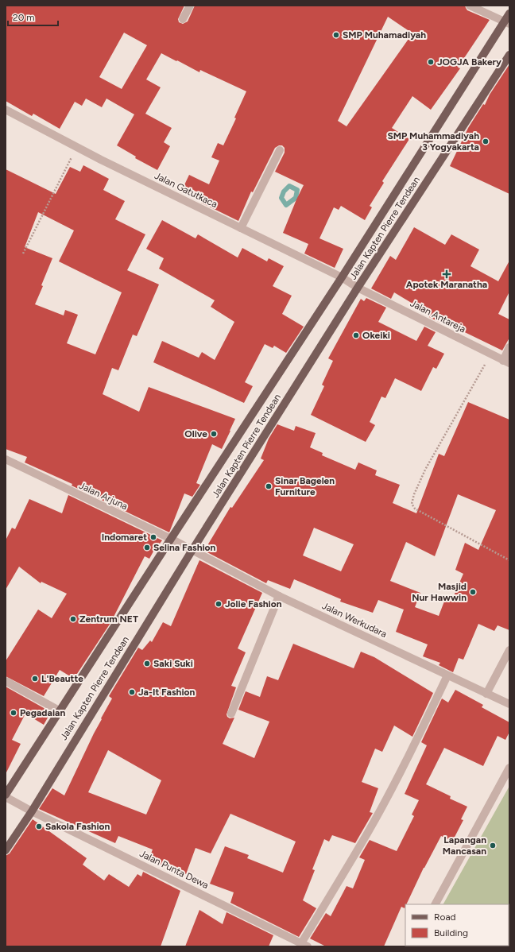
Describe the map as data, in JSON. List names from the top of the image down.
{
  "streets": {
    "main road": ["Jalan Kapten Pierre Tendean"],
    "street": [
      "Jalan Gatutkaca",
      "Jalan Antareja",
      "Jalan Arjuna",
      "Jalan Werkudara",
      "Jalan Punta Dewa"
    ]
  },
  "crossings": [
    ["Jalan Gatutkaca", "Jalan Kapten Pierre Tendean"],
    ["Jalan Gatutkaca", "Jalan Antareja"],
    ["Jalan Kapten Pierre Tendean", "Jalan Antareja"],
    ["Jalan Kapten Pierre Tendean", "Jalan Arjuna"],
    ["Jalan Kapten Pierre Tendean", "Jalan Werkudara"],
    ["Jalan Kapten Pierre Tendean", "Jalan Punta Dewa"],
    ["Jalan Arjuna", "Jalan Werkudara"]
  ],
  "places": {
    "other": [
      "SMP Muhamadiyah",
      "JOGJA Bakery",
      "SMP Muhammadiyah 3 Yogyakarta",
      "Okeiki",
      "Olive",
      "Sinar Bagelen Furniture",
      "Indomaret",
      "Selina Fashion",
      "Masjid Nur Hawwin",
      "Jolie Fashion",
      "Zentrum NET",
      "Saki Suki",
      "L'Beautte",
      "Ja-It Fashion",
      "Pegadaian",
      "Sakola Fashion",
      "Lapangan Mancasan"
    ],
    "health": ["Apotek Maranatha"]
  },
  "legend": ["Road", "Building"],
  "scale_bar": "20 m"
}
